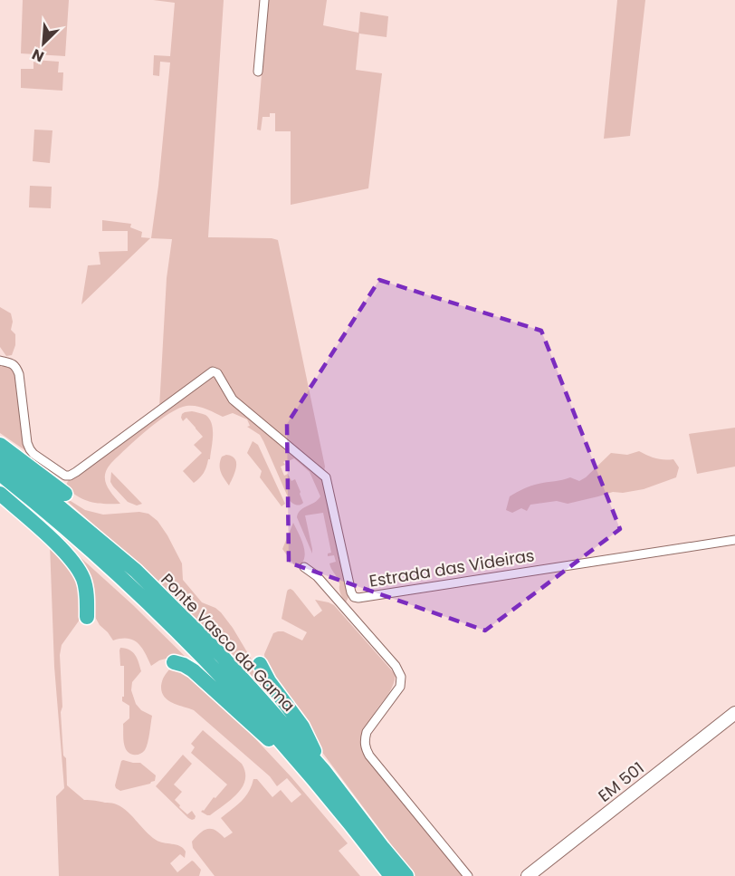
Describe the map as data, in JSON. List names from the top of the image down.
{
  "streets": {
    "highway": ["Ponte Vasco da Gama"],
    "main road": ["EM 501"],
    "street": ["Estrada das Videiras"]
  },
  "north": "bottom left"
}
